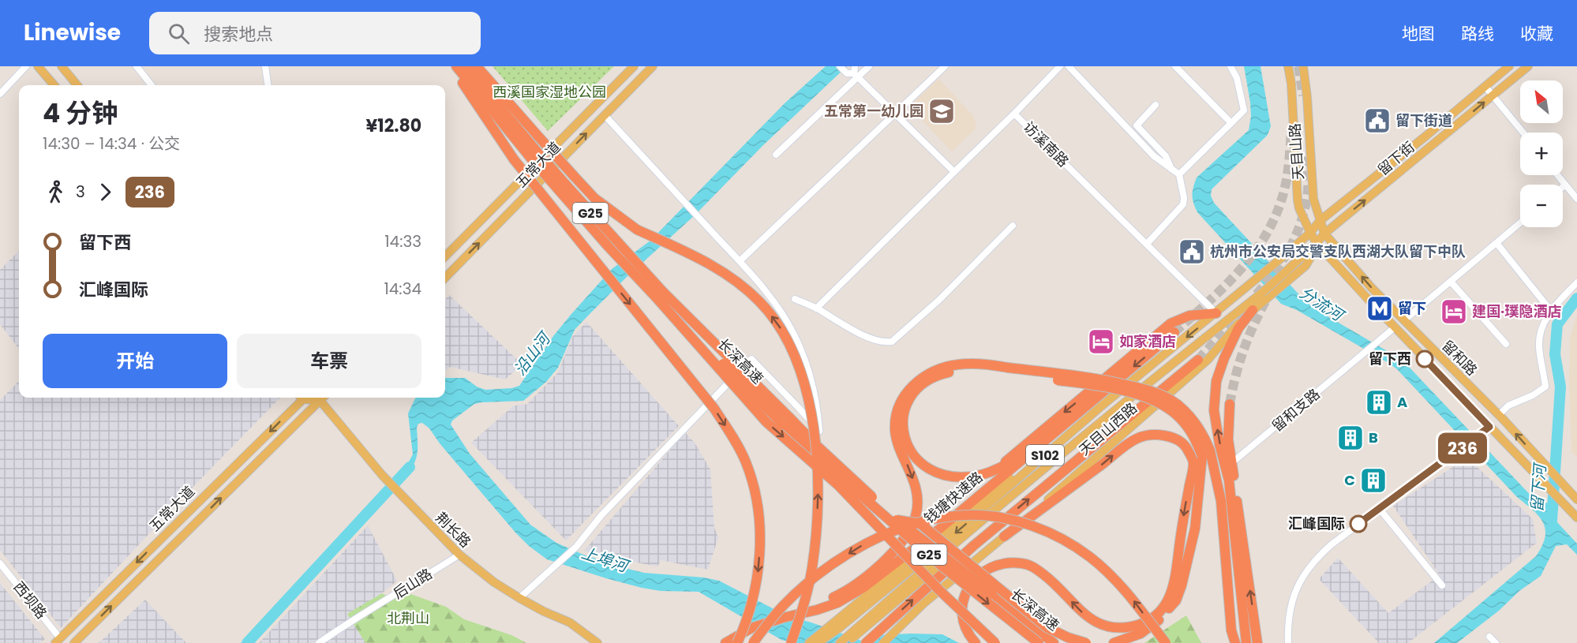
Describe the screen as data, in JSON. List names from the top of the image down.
{
  "streets": {
    "highway": ["G25", "长深高速", "钱塘快速路"],
    "main road": [
      "天目山路",
      "留下街",
      "五常大道",
      "留和路",
      "天目山西路",
      "S102",
      "荆长路"
    ],
    "street": [
      "访溪南路",
      "留和支路",
      "后山路",
      "西坝路"
    ]
  },
  "crossings": [
    ["访溪南路", "天目山西路"],
    ["天目山路", "留下街"],
    ["天目山路", "留和路"],
    ["天目山路", "天目山西路"],
    ["留下街", "留和路"],
    ["留下街", "天目山西路"],
    ["五常大道", "西坝路"],
    ["留和路", "留和支路"],
    ["留和路", "天目山西路"],
    ["荆长路", "后山路"]
  ],
  "water": [
    "分流河",
    "沿山河",
    "留下河",
    "上埠河"
  ],
  "parks": ["西溪国家湿地公园", "北荆山"],
  "places": {
    "school or university": ["五常第一幼儿园"],
    "public building": ["留下街道", "杭州市公安局交警支队西湖大队留下中队"],
    "metro station": ["留下"],
    "hotel": ["建国·璞隐酒店", "如家酒店"],
    "other": ["留下西", "汇峰国际"],
    "building": ["A", "B", "C"]
  },
  "lines": ["bus line 236"],
  "north": "top left",
  "page": {
    "header": "Linewise",
    "search": "搜索地点",
    "nav": ["地图", "路线", "收藏"],
    "on_map": "236",
    "map_buttons": ["+", "−"],
    "heading": ["4 分钟", "14:30 – 14:34 · 公交", "¥12.80"],
    "legs": ["3", "236"],
    "list": [
      {
        "name": "留下西",
        "value": "14:33"
      },
      {
        "name": "汇峰国际",
        "value": "14:34"
      }
    ],
    "buttons": ["开始", "车票"]
  }
}
